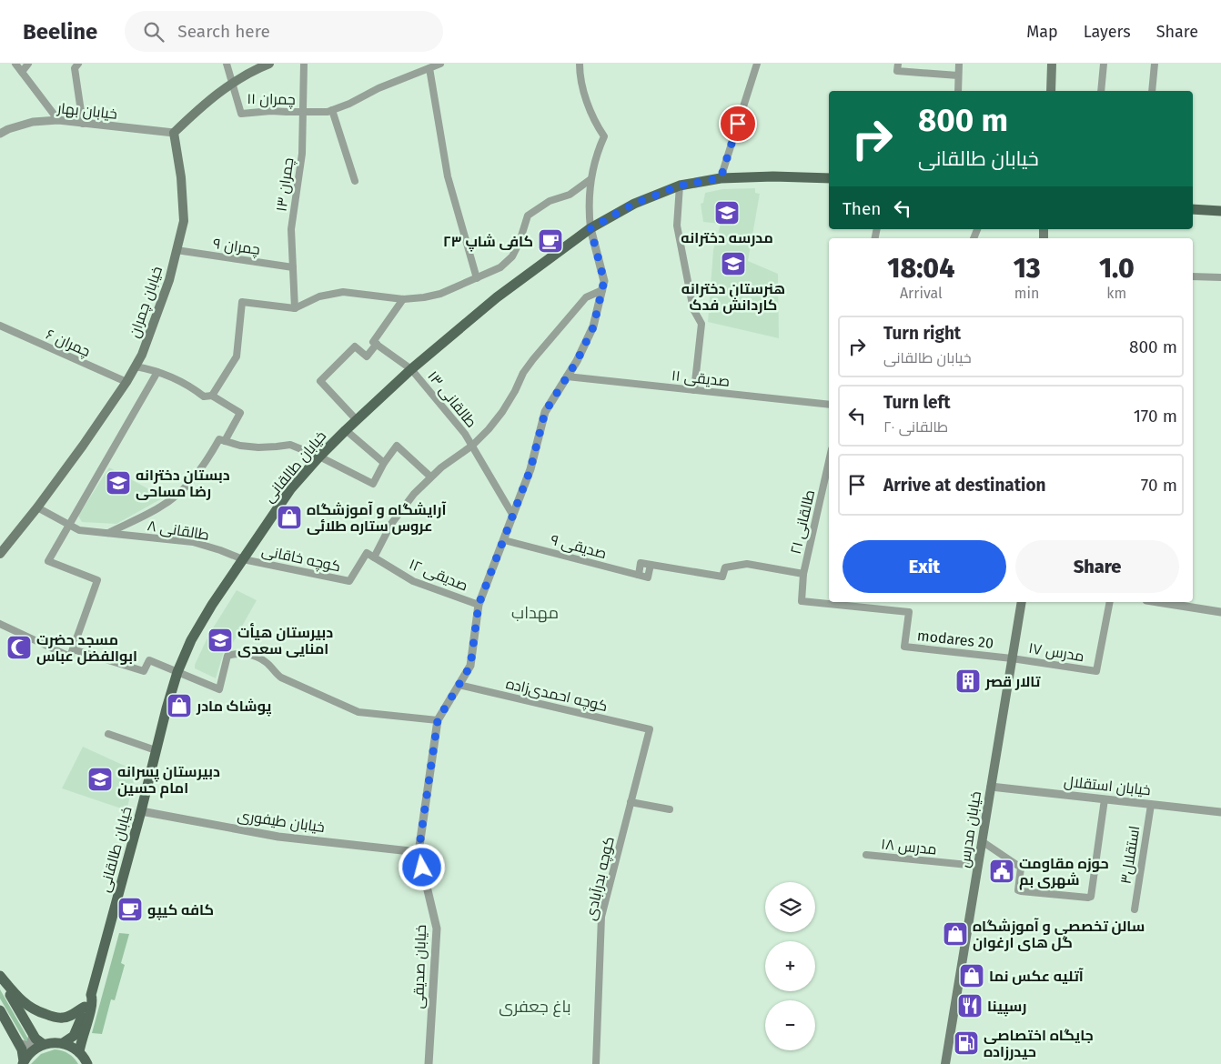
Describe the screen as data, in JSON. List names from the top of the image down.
{
  "streets": {
    "main road": ["خیابان چمران", "خیابان طالقانی", "خیابان مدرس"],
    "street": [
      "چمران ۱۱",
      "خیابان بهار",
      "چمران ۱۳",
      "چمران ۹",
      "چمران ۶",
      "صدیقی ۱۱",
      "طالقانی ۱۳",
      "طالقانی ۲۱",
      "طالقانی ۸",
      "صدیقی ۹",
      "کوچه خاقانی",
      "صدیقی ۱۲",
      "modares 20",
      "مدرس ۱۷",
      "کوچه احمدی‌زاده",
      "خیابان استقلال",
      "خیابان طیفوری",
      "مدرس ۱۸",
      "استقلال۳",
      "کوچه بدرآبادی",
      "خیابان صدیقی"
    ]
  },
  "crossings": [
    ["چمران ۱۱", "چمران ۱۳"],
    ["خیابان بهار", "خیابان چمران"],
    ["چمران ۱۳", "چمران ۹"],
    ["چمران ۹", "خیابان چمران"],
    ["خیابان چمران", "چمران ۶"],
    ["خیابان چمران", "طالقانی ۸"],
    ["صدیقی ۱۱", "خیابان صدیقی"],
    ["طالقانی ۱۳", "خیابان طالقانی"],
    ["طالقانی ۱۳", "خیابان صدیقی"],
    ["خیابان طالقانی", "طالقانی ۸"],
    ["خیابان طالقانی", "کوچه خاقانی"],
    ["خیابان طالقانی", "خیابان طیفوری"],
    ["خیابان طالقانی", "خیابان صدیقی"],
    ["طالقانی ۲۱", "modares 20"],
    ["طالقانی ۸", "کوچه خاقانی"],
    ["صدیقی ۹", "خیابان صدیقی"],
    ["کوچه خاقانی", "صدیقی ۱۲"],
    ["صدیقی ۱۲", "خیابان صدیقی"],
    ["modares 20", "مدرس ۱۷"],
    ["modares 20", "خیابان مدرس"],
    ["مدرس ۱۷", "خیابان مدرس"],
    ["کوچه احمدی‌زاده", "کوچه بدرآبادی"],
    ["کوچه احمدی‌زاده", "خیابان صدیقی"],
    ["خیابان استقلال", "خیابان مدرس"],
    ["خیابان استقلال", "استقلال۳"],
    ["خیابان طیفوری", "خیابان صدیقی"],
    ["خیابان مدرس", "مدرس ۱۸"]
  ],
  "districts": ["مهداب", "باغ جعفری"],
  "places": {
    "school or university": [
      "مدرسه دخترانه",
      "هنرستان دخترانه کاردانش فدک",
      "دبستان دخترانه رضا مساحی",
      "دبیرستان هیأت امنایی سعدی",
      "دبیرستان پسرانه امام حسین"
    ],
    "cafe": ["کافی شاپ ۲۳", "کافه کیپو"],
    "shop": [
      "آرایشگاه و آموزشگاه عروس ستاره طلائی",
      "پوشاک مادر",
      "سالن تخصصی و آموزشگاه گل های ارغوان",
      "آتلیه عکس نما"
    ],
    "mosque": ["مسجد حضرت ابوالفضل عباس"],
    "building": ["تالار قصر"],
    "public building": ["حوزه مقاومت شهری بم"],
    "restaurant": ["رسپینا"],
    "fuel station": ["جایگاه اختصاصی حیدرزاده"]
  },
  "page": {
    "header": "Beeline",
    "search": "Search here",
    "nav": ["Map", "Layers", "Share"],
    "turn": ["800 m", "خیابان طالقانی"],
    "then": "Then",
    "eta": [
      "18:04",
      "Arrival",
      "13",
      "min",
      "1.0",
      "km"
    ],
    "list": [
      {
        "name": "Turn right",
        "note": "خیابان طالقانی",
        "value": "800 m"
      },
      {
        "name": "Turn left",
        "note": "طالقانی ۲۰",
        "value": "170 m"
      },
      {
        "name": "Arrive at destination",
        "value": "70 m"
      }
    ],
    "buttons": ["Exit", "Share"],
    "map_buttons": ["+", "−"]
  }
}
